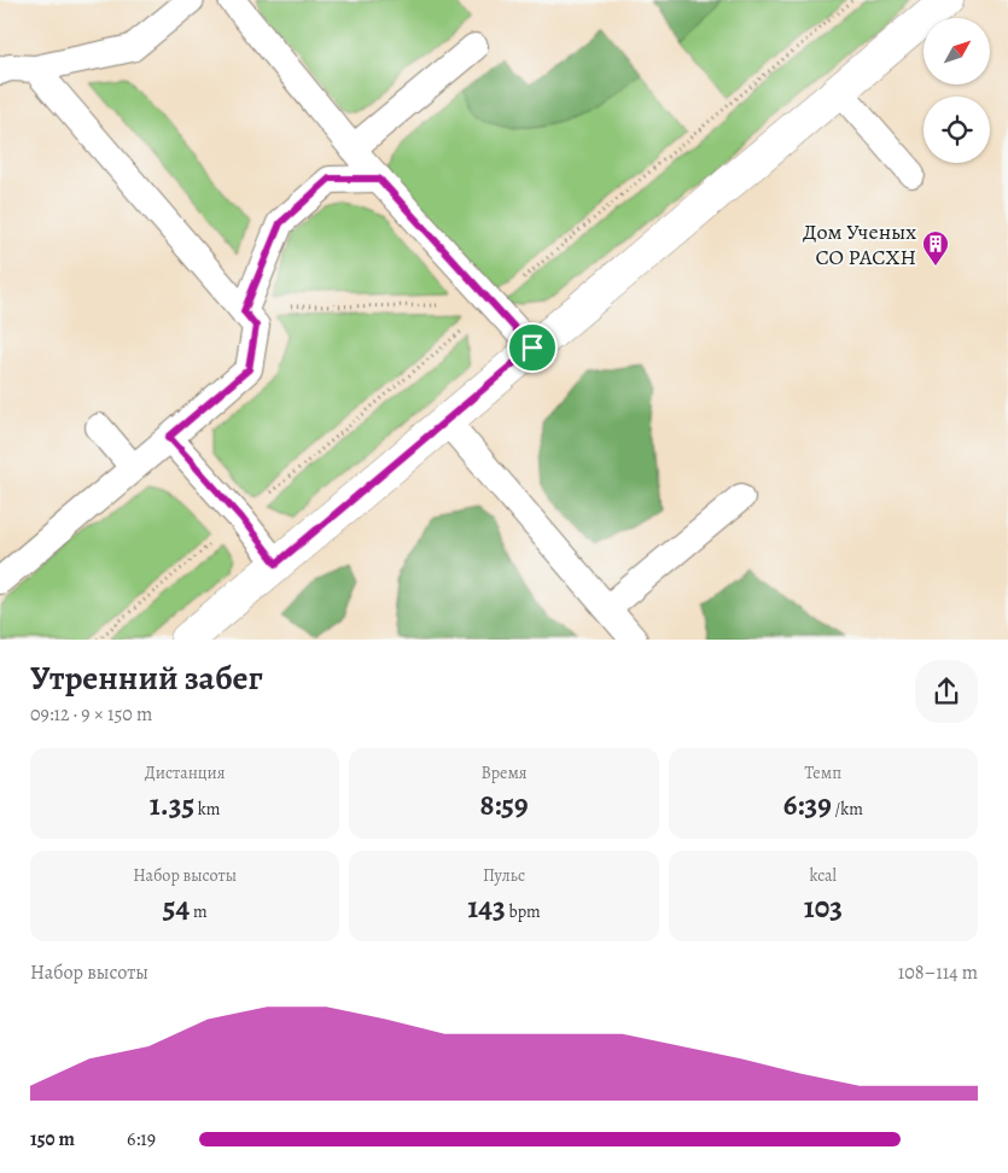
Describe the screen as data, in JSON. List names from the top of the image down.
{
  "places": {
    "building": ["Дом Ученых СО РАСХН"]
  },
  "north": "top right",
  "page": {
    "heading": ["Утренний забег", "09:12 · 9 × 150 m"],
    "stats": [
      ["Дистанция", "1.35 km"],
      ["Время", "8:59"],
      ["Темп", "6:39 /km"],
      ["Набор высоты", "54 m"],
      ["Пульс", "143 bpm"],
      ["kcal", "103"]
    ],
    "chart": ["Набор высоты", "108–114 m"],
    "list": [
      {
        "name": "150 m",
        "note": "6:19"
      }
    ]
  }
}
